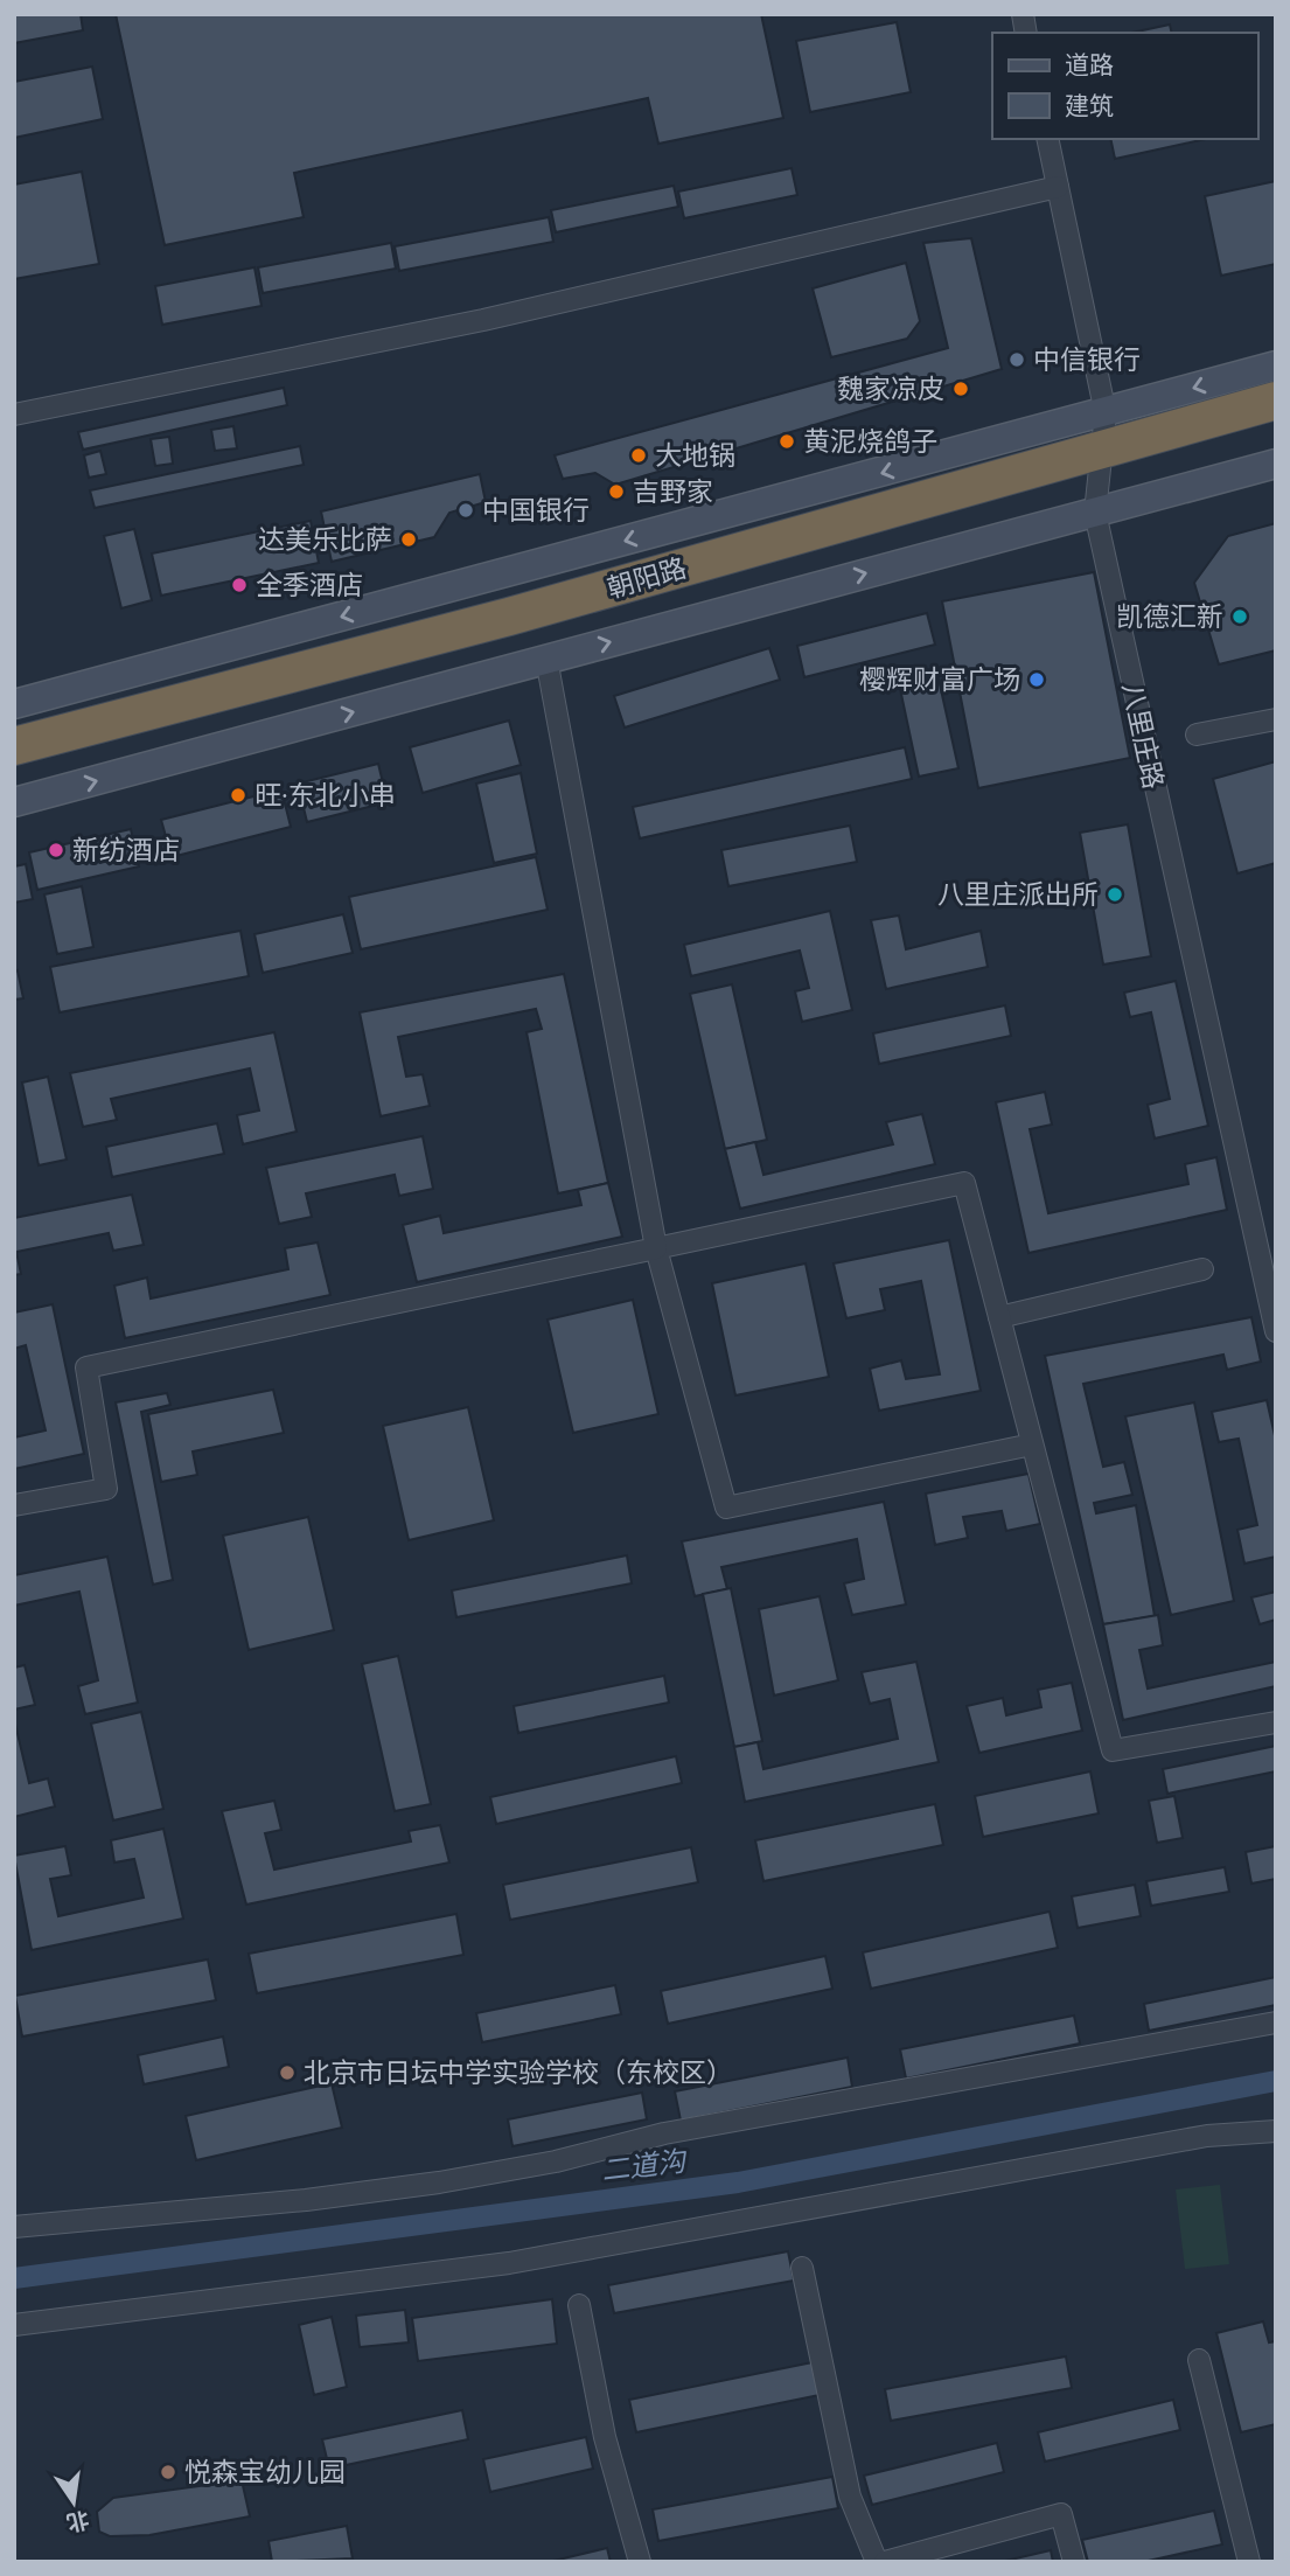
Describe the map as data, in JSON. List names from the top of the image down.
{
  "streets": {
    "highway": ["朝阳路"],
    "street": ["八里庄路"]
  },
  "crossings": [
    ["朝阳路", "八里庄路"]
  ],
  "water": ["二道沟"],
  "places": [
    "中信银行",
    "魏家凉皮",
    "黄泥烧鸽子",
    "大地锅",
    "吉野家",
    "中国银行",
    "达美乐比萨",
    "全季酒店",
    "凯德汇新",
    "樱辉财富广场",
    "旺·东北小串",
    "新纺酒店",
    "八里庄派出所",
    "北京市日坛中学实验学校（东校区）",
    "悦森宝幼儿园"
  ],
  "legend": ["道路", "建筑"],
  "north": "bottom"
}
